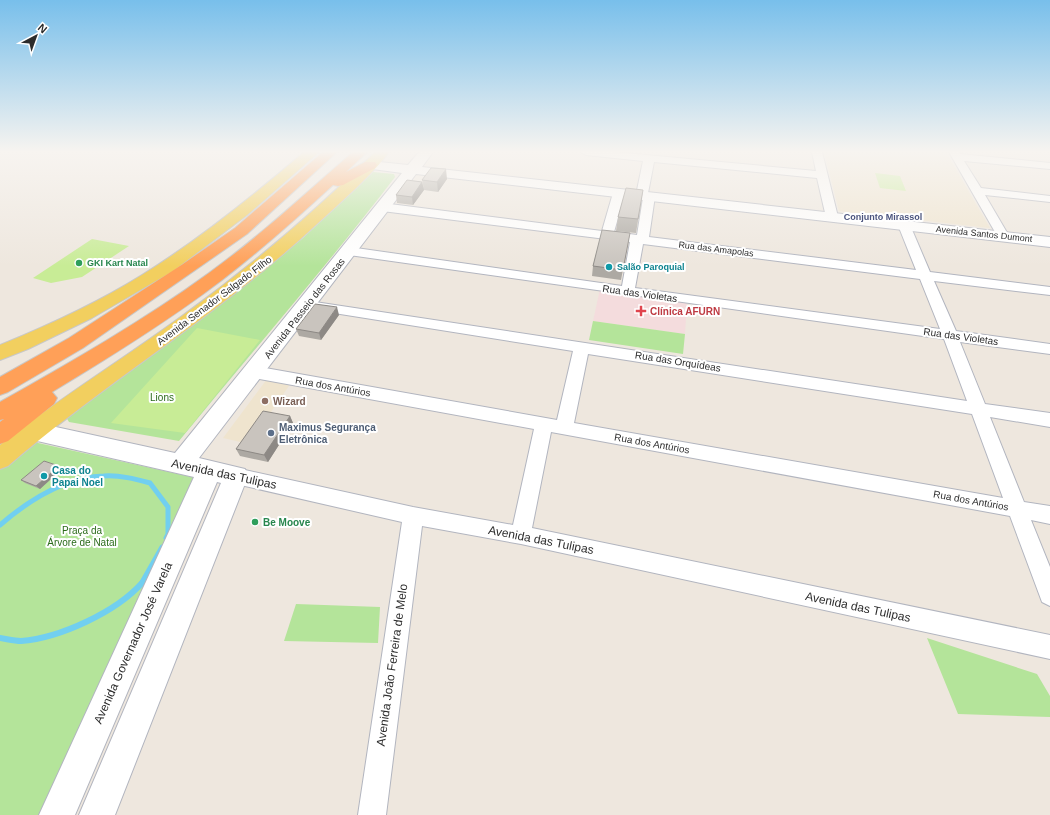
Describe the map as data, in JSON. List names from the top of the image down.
{
  "streets": {
    "highway": ["Avenida Senador Salgado Filho"],
    "street": [
      "Avenida Santos Dumont",
      "Rua das Amapolas",
      "Rua das Violetas",
      "Avenida Passeio das Rosas",
      "Rua das Orquídeas",
      "Rua dos Antúrios",
      "Avenida das Tulipas",
      "Avenida Governador José Varela",
      "Avenida João Ferreira de Melo"
    ]
  },
  "crossings": [
    ["Rua das Amapolas", "Avenida Passeio das Rosas"],
    ["Rua das Violetas", "Avenida Passeio das Rosas"],
    ["Avenida Senador Salgado Filho", "Avenida das Tulipas"],
    ["Avenida Passeio das Rosas", "Rua das Orquídeas"],
    ["Avenida Passeio das Rosas", "Rua dos Antúrios"],
    ["Avenida Passeio das Rosas", "Avenida das Tulipas"],
    ["Avenida das Tulipas", "Avenida Governador José Varela"],
    ["Avenida das Tulipas", "Avenida João Ferreira de Melo"]
  ],
  "districts": ["Conjunto Mirassol"],
  "parks": ["Lions", "Praça da Árvore de Natal"],
  "places": {
    "other": [
      "GKI Kart Natal",
      "Salão Paroquial",
      "Wizard",
      "Maximus Segurança Eletrônica",
      "Casa do Papai Noel",
      "Be Moove"
    ],
    "health": ["Clínica AFURN"]
  },
  "north": "top right"
}
